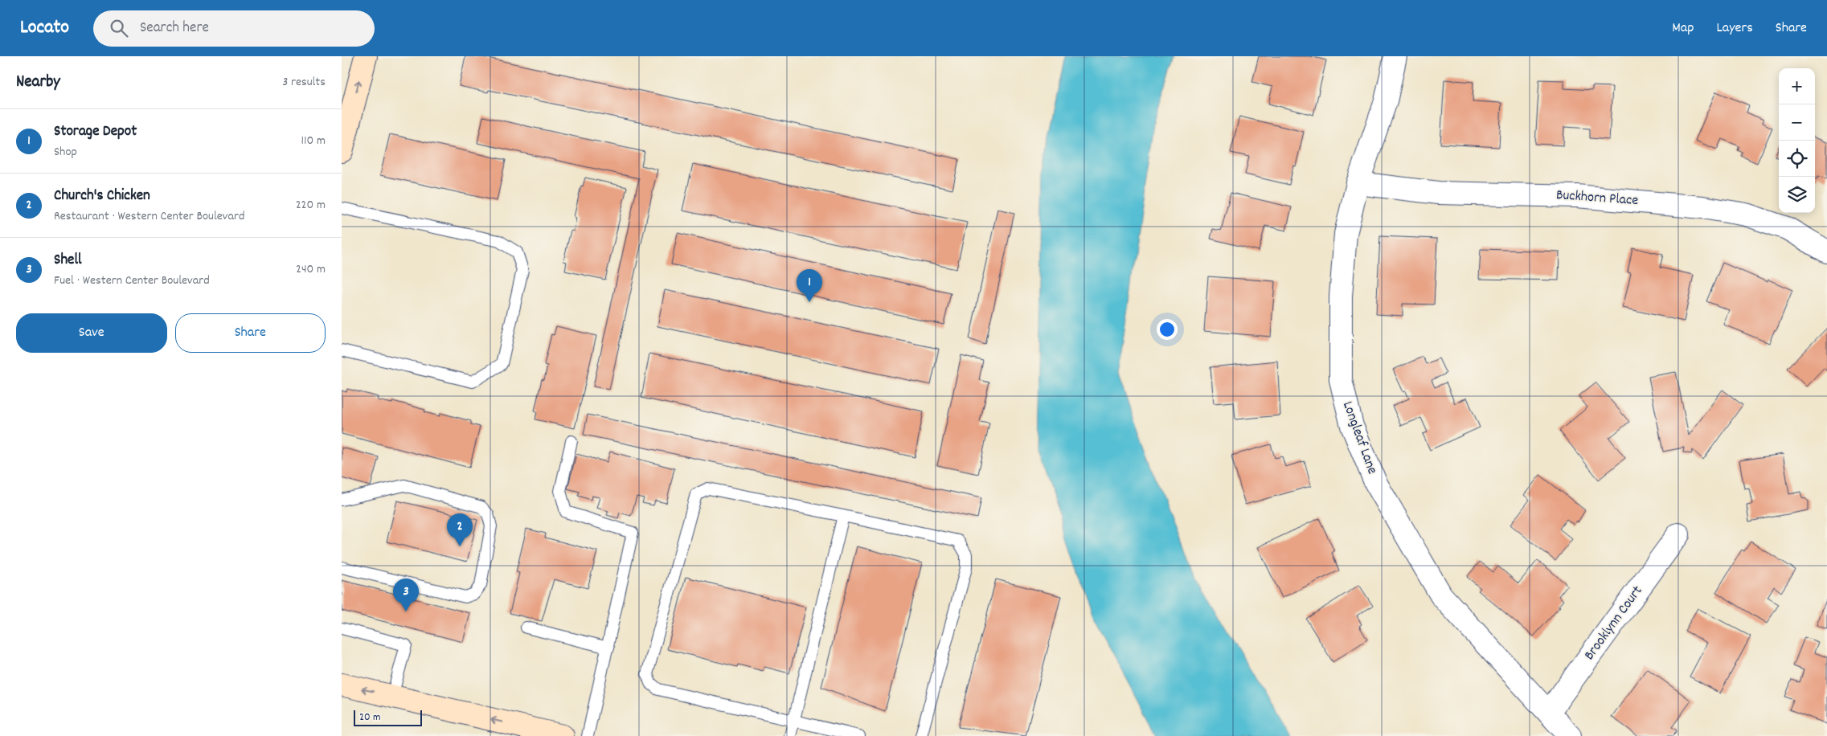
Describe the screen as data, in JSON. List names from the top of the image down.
{
  "streets": {
    "street": ["Buckhorn Place", "Longleaf Lane", "Brooklynn Court"]
  },
  "crossings": [
    ["Buckhorn Place", "Longleaf Lane"],
    ["Longleaf Lane", "Brooklynn Court"]
  ],
  "scale_bar": "20 m",
  "page": {
    "header": "Locato",
    "search": "Search here",
    "nav": ["Map", "Layers", "Share"],
    "heading": ["Nearby", "3 results"],
    "map_buttons": ["+", "−"],
    "list": [
      {
        "mark": "1",
        "name": "Storage Depot",
        "note": "Shop",
        "value": "110 m"
      },
      {
        "mark": "2",
        "name": "Church's Chicken",
        "note": "Restaurant · Western Center Boulevard",
        "value": "220 m"
      },
      {
        "mark": "3",
        "name": "Shell",
        "note": "Fuel · Western Center Boulevard",
        "value": "240 m"
      }
    ],
    "pins": ["1", "2", "3"],
    "buttons": ["Save", "Share"],
    "scale": "20 m"
  }
}
